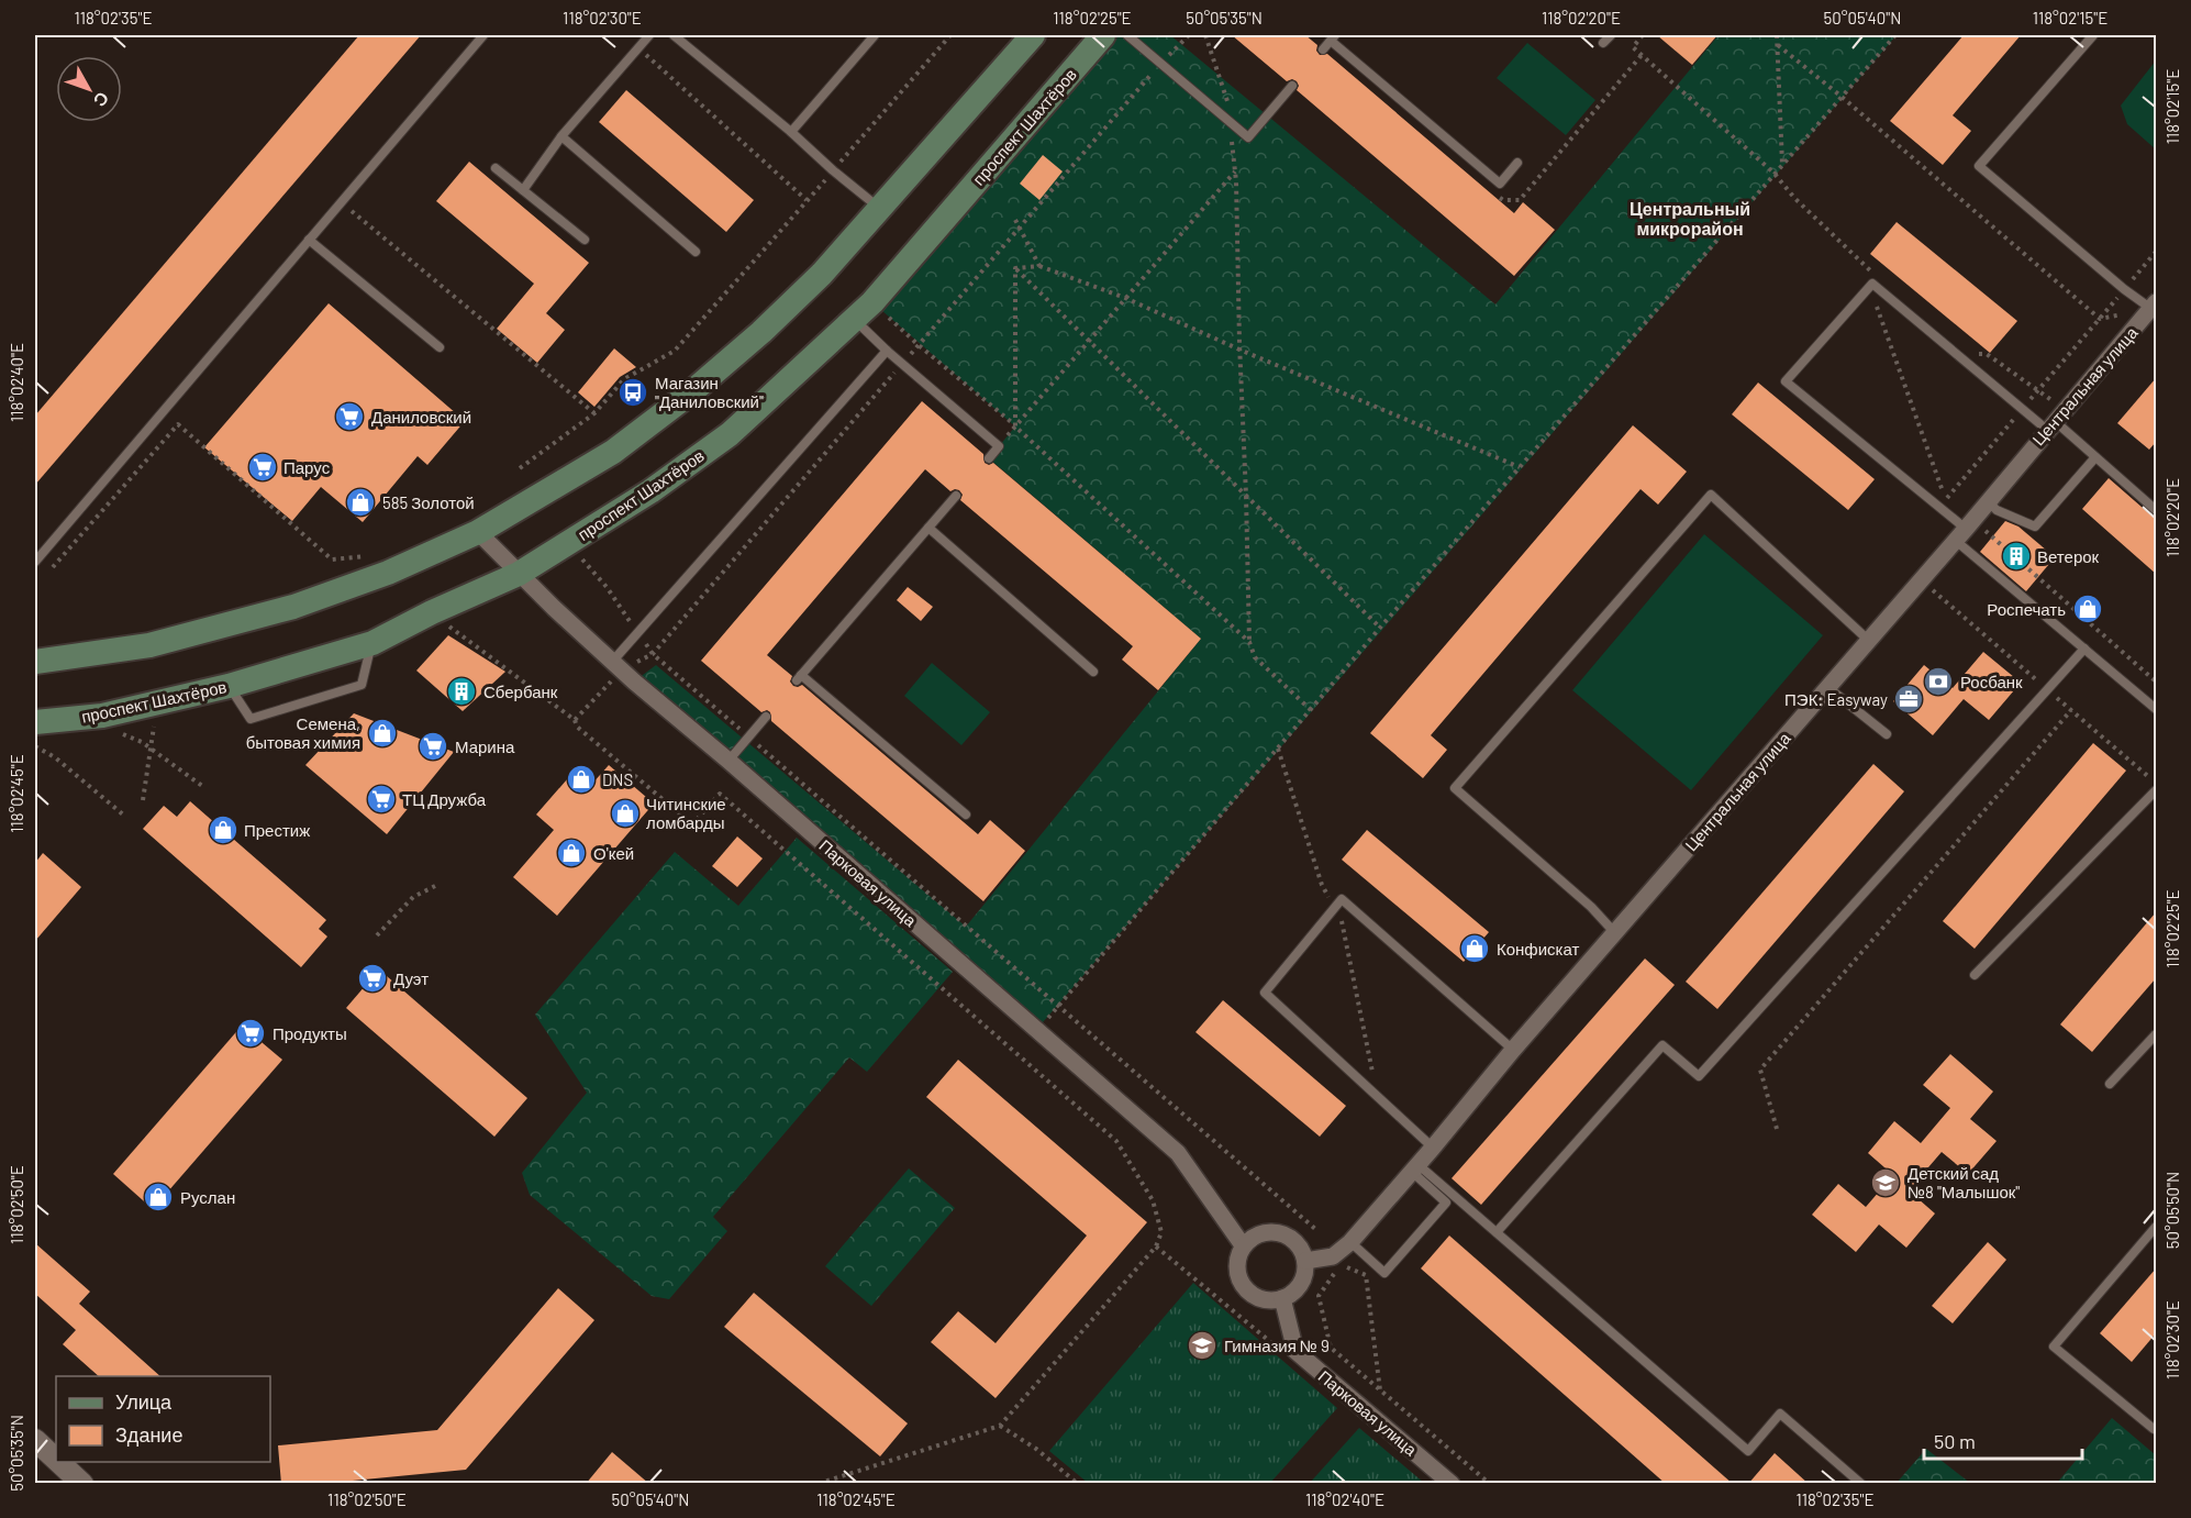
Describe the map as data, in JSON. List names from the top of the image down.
{
  "streets": {
    "main road": ["проспект Шахтёров"],
    "street": ["Центральная улица", "Парковая улица"]
  },
  "crossings": [
    ["проспект Шахтёров", "Парковая улица"],
    ["Центральная улица", "Парковая улица"]
  ],
  "districts": ["Центральный микрорайон"],
  "places": {
    "bus stop": ["Магазин \"Даниловский\""],
    "supermarket": [
      "Даниловский",
      "Парус",
      "Марина",
      "ТЦ Дружба",
      "Дуэт",
      "Продукты"
    ],
    "shop": [
      "585 Золотой",
      "Роспечать",
      "Семена, бытовая химия",
      "DNS",
      "Читинские ломбарды",
      "Престиж",
      "О'кей",
      "Конфискат",
      "Руслан"
    ],
    "building": ["Ветерок", "Сбербанк"],
    "bank": ["Росбанк"],
    "office": ["ПЭК: Easyway"],
    "school or university": ["Детский сад №8 \"Малышок\"", "Гимназия № 9"]
  },
  "legend": ["Улица", "Здание"],
  "scale_bar": "50 m",
  "north": "bottom right",
  "coordinates": [
    "118°02'35\"E",
    "118°02'30\"E",
    "118°02'25\"E",
    "50°05'35\"N",
    "118°02'20\"E",
    "50°05'40\"N",
    "118°02'15\"E",
    "118°02'40\"E",
    "118°02'45\"E",
    "118°02'50\"E",
    "50°05'50\"N"
  ]
}
